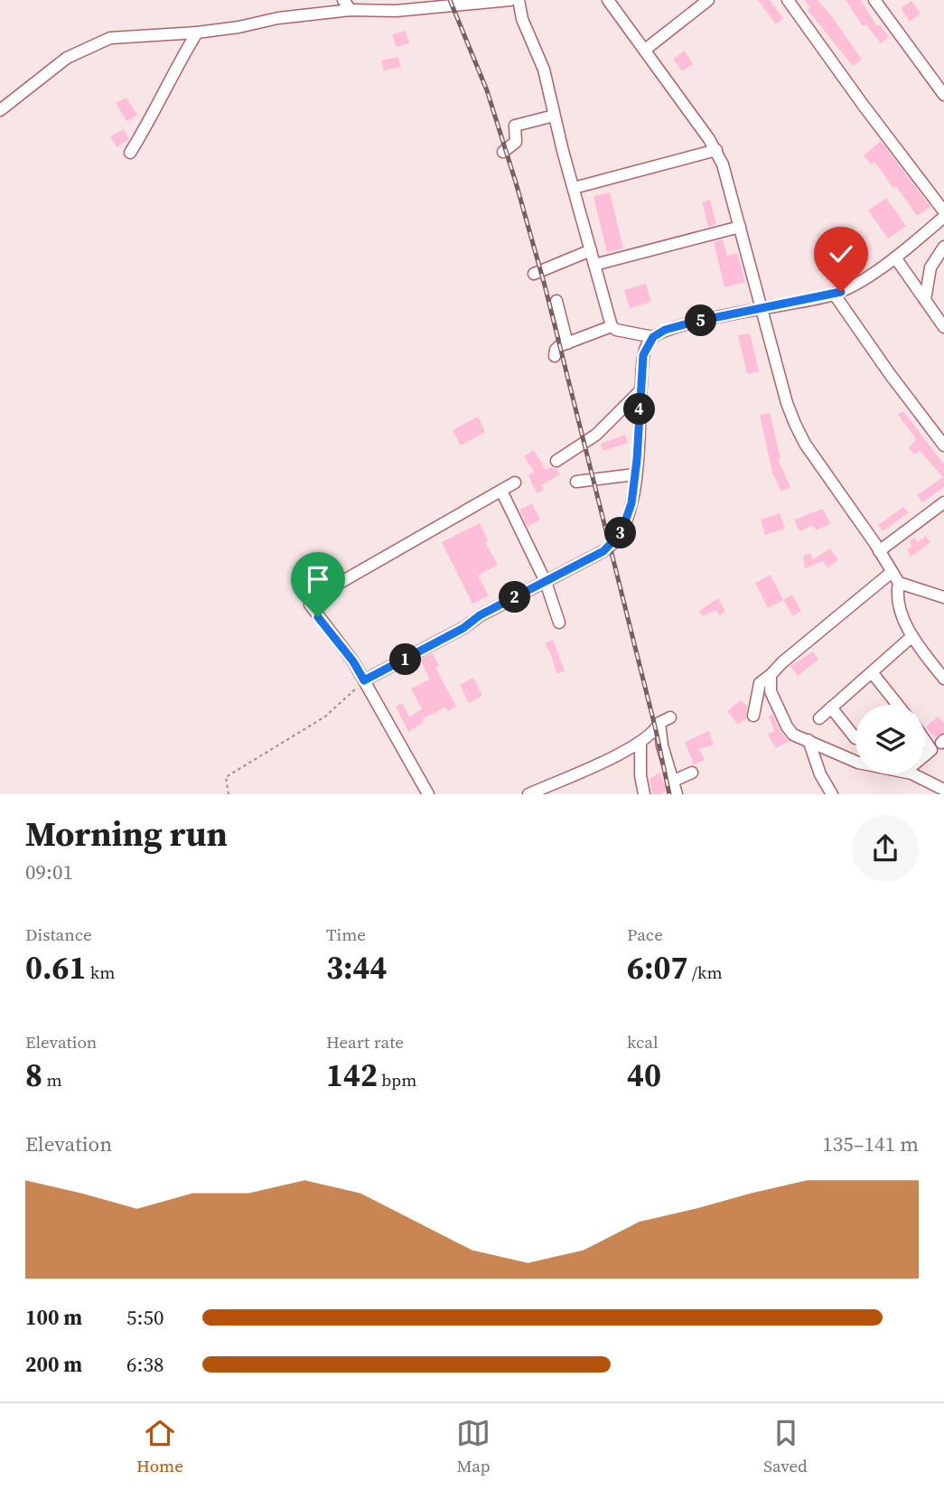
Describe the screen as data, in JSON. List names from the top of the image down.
{
  "page": {
    "pins": [
      "5",
      "4",
      "3",
      "2",
      "1"
    ],
    "heading": ["Morning run", "09:01"],
    "stats": [
      ["Distance", "0.61 km"],
      ["Time", "3:44"],
      ["Pace", "6:07 /km"],
      ["Elevation", "8 m"],
      ["Heart rate", "142 bpm"],
      ["kcal", "40"]
    ],
    "chart": ["Elevation", "135–141 m"],
    "list": [
      {
        "name": "100 m",
        "note": "5:50"
      },
      {
        "name": "200 m",
        "note": "6:38"
      }
    ],
    "tabs": ["Home", "Map", "Saved"]
  }
}
